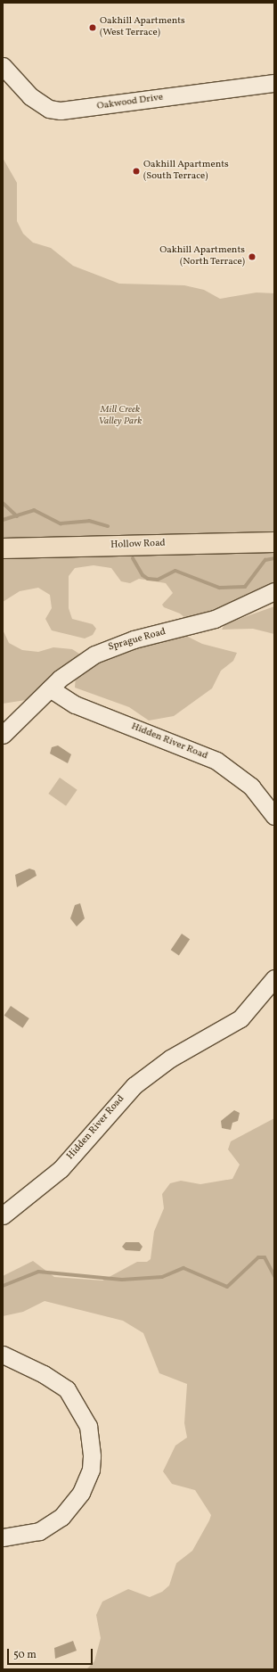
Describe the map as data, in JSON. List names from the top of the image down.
{
  "streets": {
    "main road": ["Hollow Road"],
    "street": ["Oakwood Drive", "Sprague Road", "Hidden River Road"]
  },
  "crossings": [
    ["Sprague Road", "Hidden River Road"]
  ],
  "parks": ["Mill Creek Valley Park"],
  "places": ["Oakhill Apartments (West Terrace)", "Oakhill Apartments (South Terrace)", "Oakhill Apartments (North Terrace)"],
  "scale_bar": "50 m"
}
